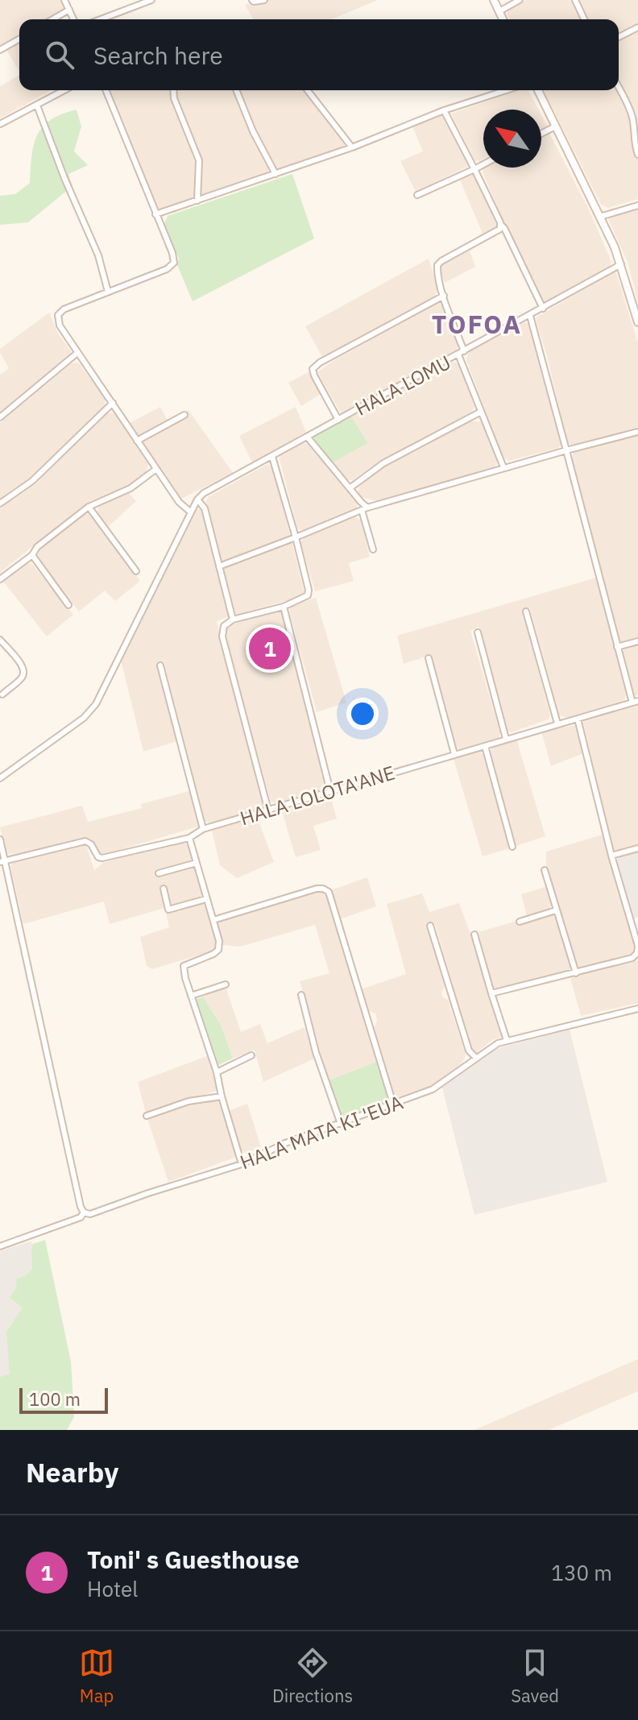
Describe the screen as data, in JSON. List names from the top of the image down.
{
  "streets": {
    "street": ["HALA LOMU", "HALA LOLOTA'ANE", "HALA MATA KI 'EUA"]
  },
  "districts": ["TOFOA"],
  "scale_bar": "100 m",
  "north": "top left",
  "page": {
    "search": "Search here",
    "pins": "1",
    "scale": "100 m",
    "heading": "Nearby",
    "list": [
      {
        "mark": "1",
        "name": "Toni' s Guesthouse",
        "note": "Hotel",
        "value": "130 m"
      }
    ],
    "nav": ["Map", "Directions", "Saved"]
  }
}
